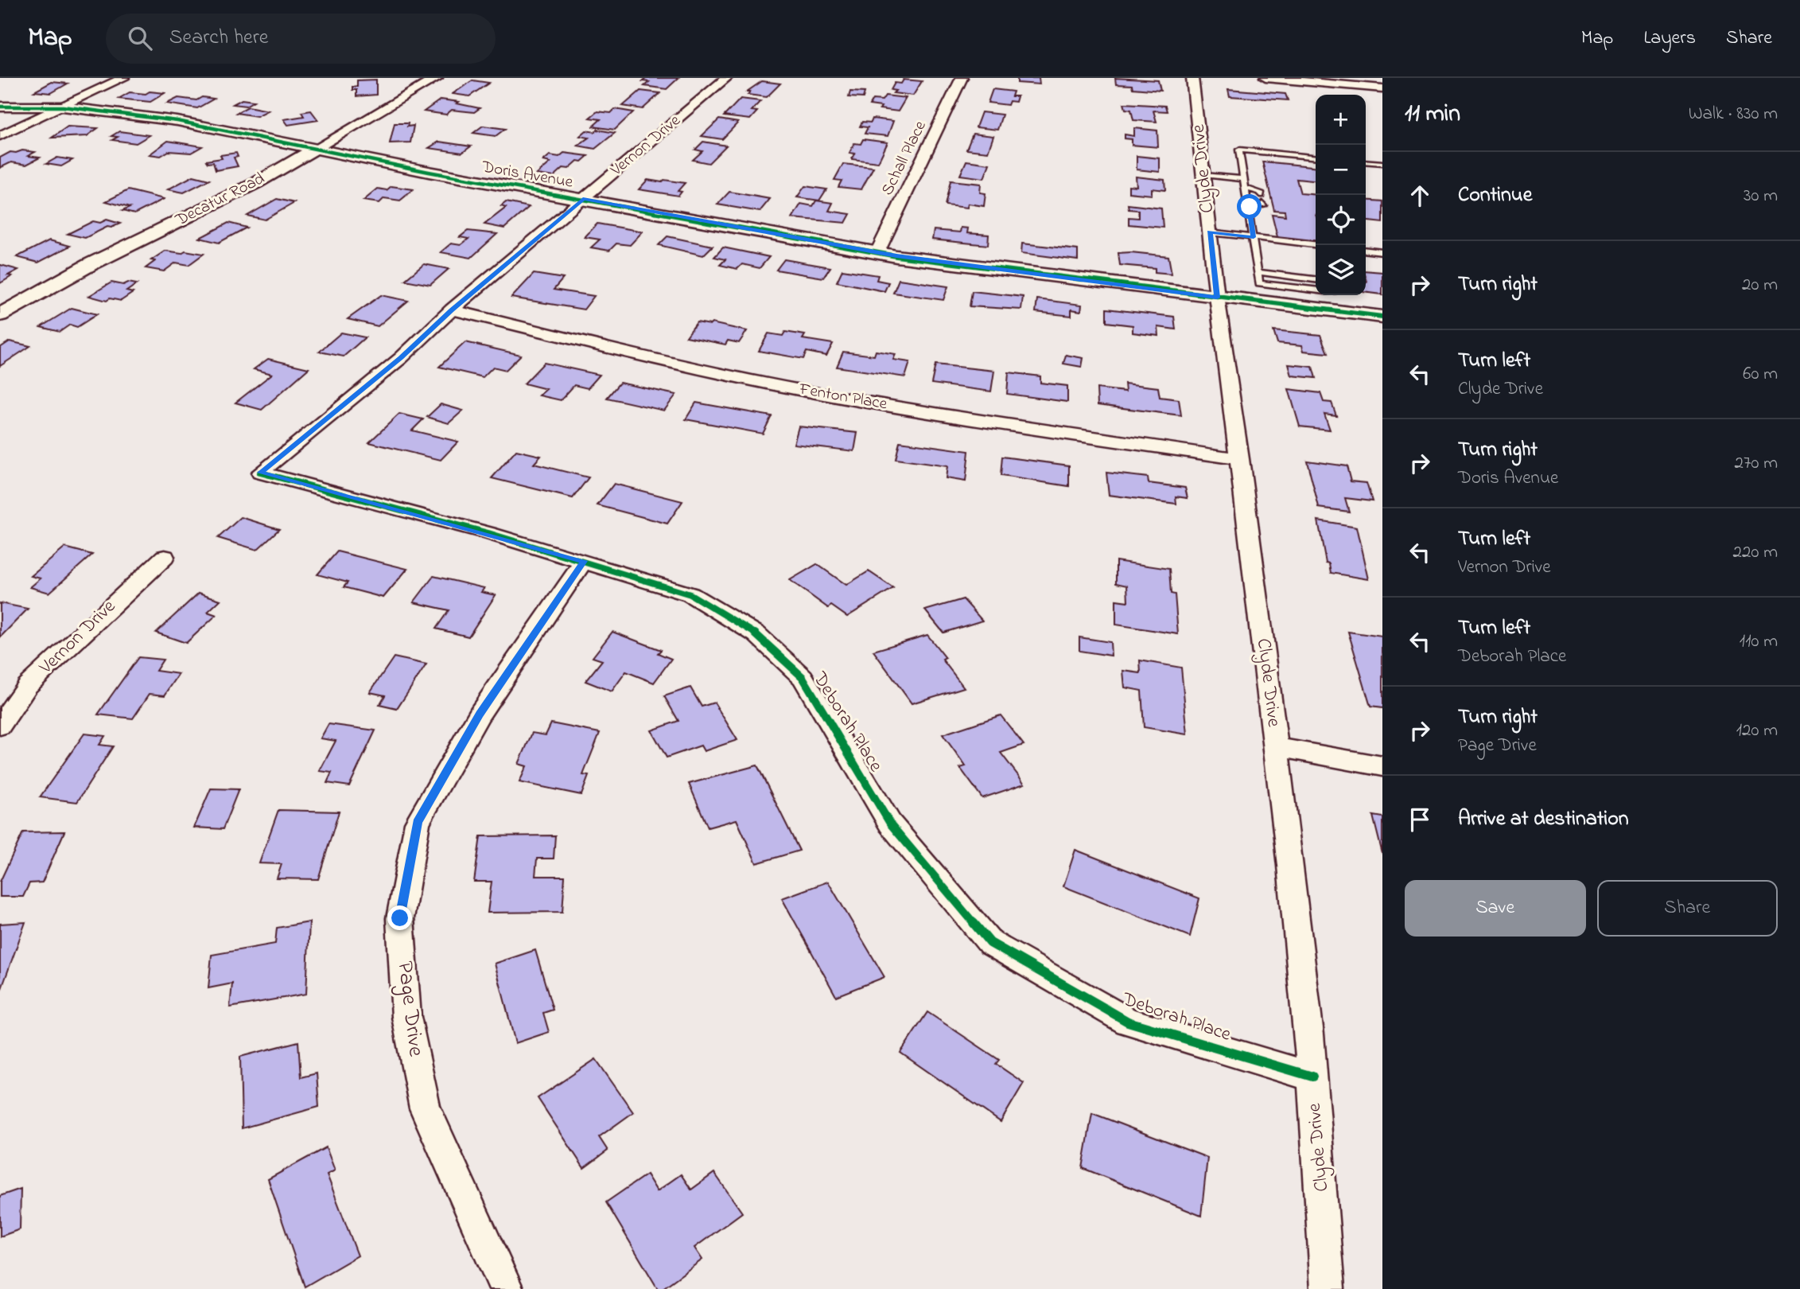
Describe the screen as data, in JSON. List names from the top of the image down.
{
  "streets": {
    "street": [
      "Vernon Drive",
      "Schall Place",
      "Clyde Drive",
      "Doris Avenue",
      "Decatur Road",
      "Fenton Place",
      "Deborah Place",
      "Page Drive"
    ]
  },
  "crossings": [
    ["Vernon Drive", "Doris Avenue"],
    ["Vernon Drive", "Fenton Place"],
    ["Vernon Drive", "Deborah Place"],
    ["Schall Place", "Doris Avenue"],
    ["Clyde Drive", "Doris Avenue"],
    ["Clyde Drive", "Fenton Place"],
    ["Clyde Drive", "Deborah Place"],
    ["Doris Avenue", "Decatur Road"],
    ["Deborah Place", "Page Drive"]
  ],
  "page": {
    "header": "Map",
    "search": "Search here",
    "nav": ["Map", "Layers", "Share"],
    "heading": ["11 min", "Walk · 830 m"],
    "map_buttons": ["+", "−"],
    "list": [
      ["Continue", "30 m"],
      ["Turn right", "20 m"],
      ["Turn left", "Clyde Drive", "60 m"],
      ["Turn right", "Doris Avenue", "270 m"],
      ["Turn left", "Vernon Drive", "220 m"],
      ["Turn left", "Deborah Place", "110 m"],
      ["Turn right", "Page Drive", "120 m"],
      "Arrive at destination"
    ],
    "buttons": ["Save", "Share"]
  }
}
